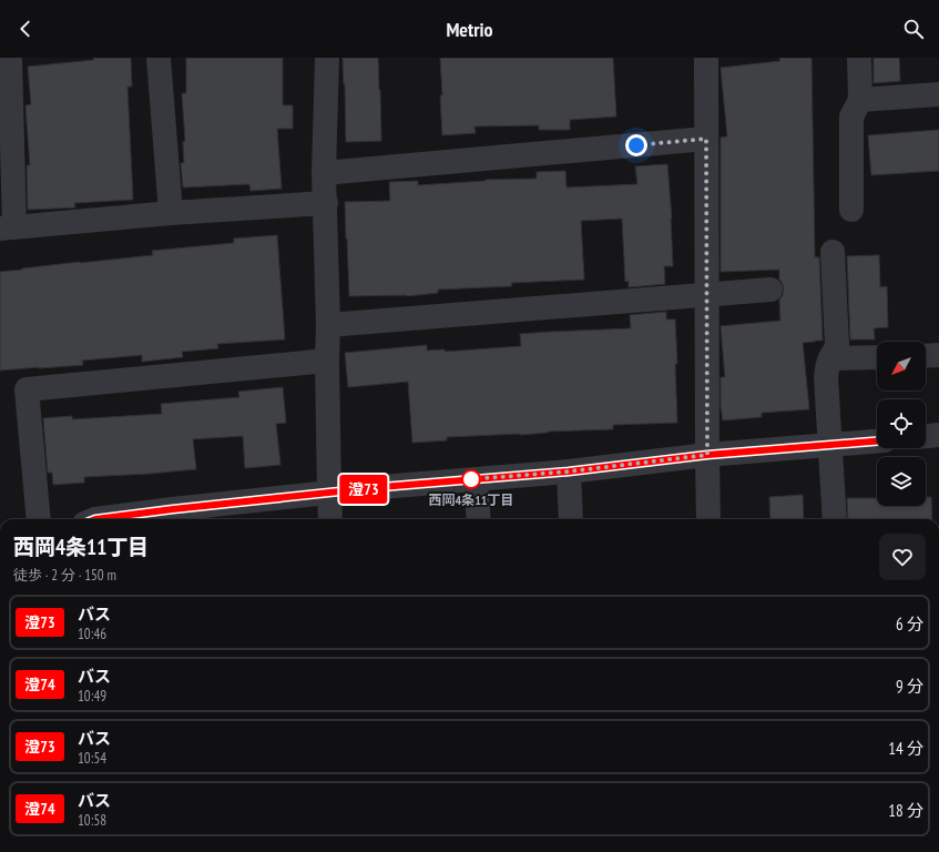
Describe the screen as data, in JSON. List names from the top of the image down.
{
  "places": ["西岡4条11丁目"],
  "lines": ["bus line 澄73"],
  "north": "bottom left",
  "page": {
    "header": "Metrio",
    "on_map": "澄73",
    "heading": ["西岡4条11丁目", "徒歩 · 2 分 · 150 m"],
    "list": [
      {
        "mark": "澄73",
        "name": "バス",
        "note": "10:46",
        "value": "6 分"
      },
      {
        "mark": "澄74",
        "name": "バス",
        "note": "10:49",
        "value": "9 分"
      },
      {
        "mark": "澄73",
        "name": "バス",
        "note": "10:54",
        "value": "14 分"
      },
      {
        "mark": "澄74",
        "name": "バス",
        "note": "10:58",
        "value": "18 分"
      }
    ]
  }
}
